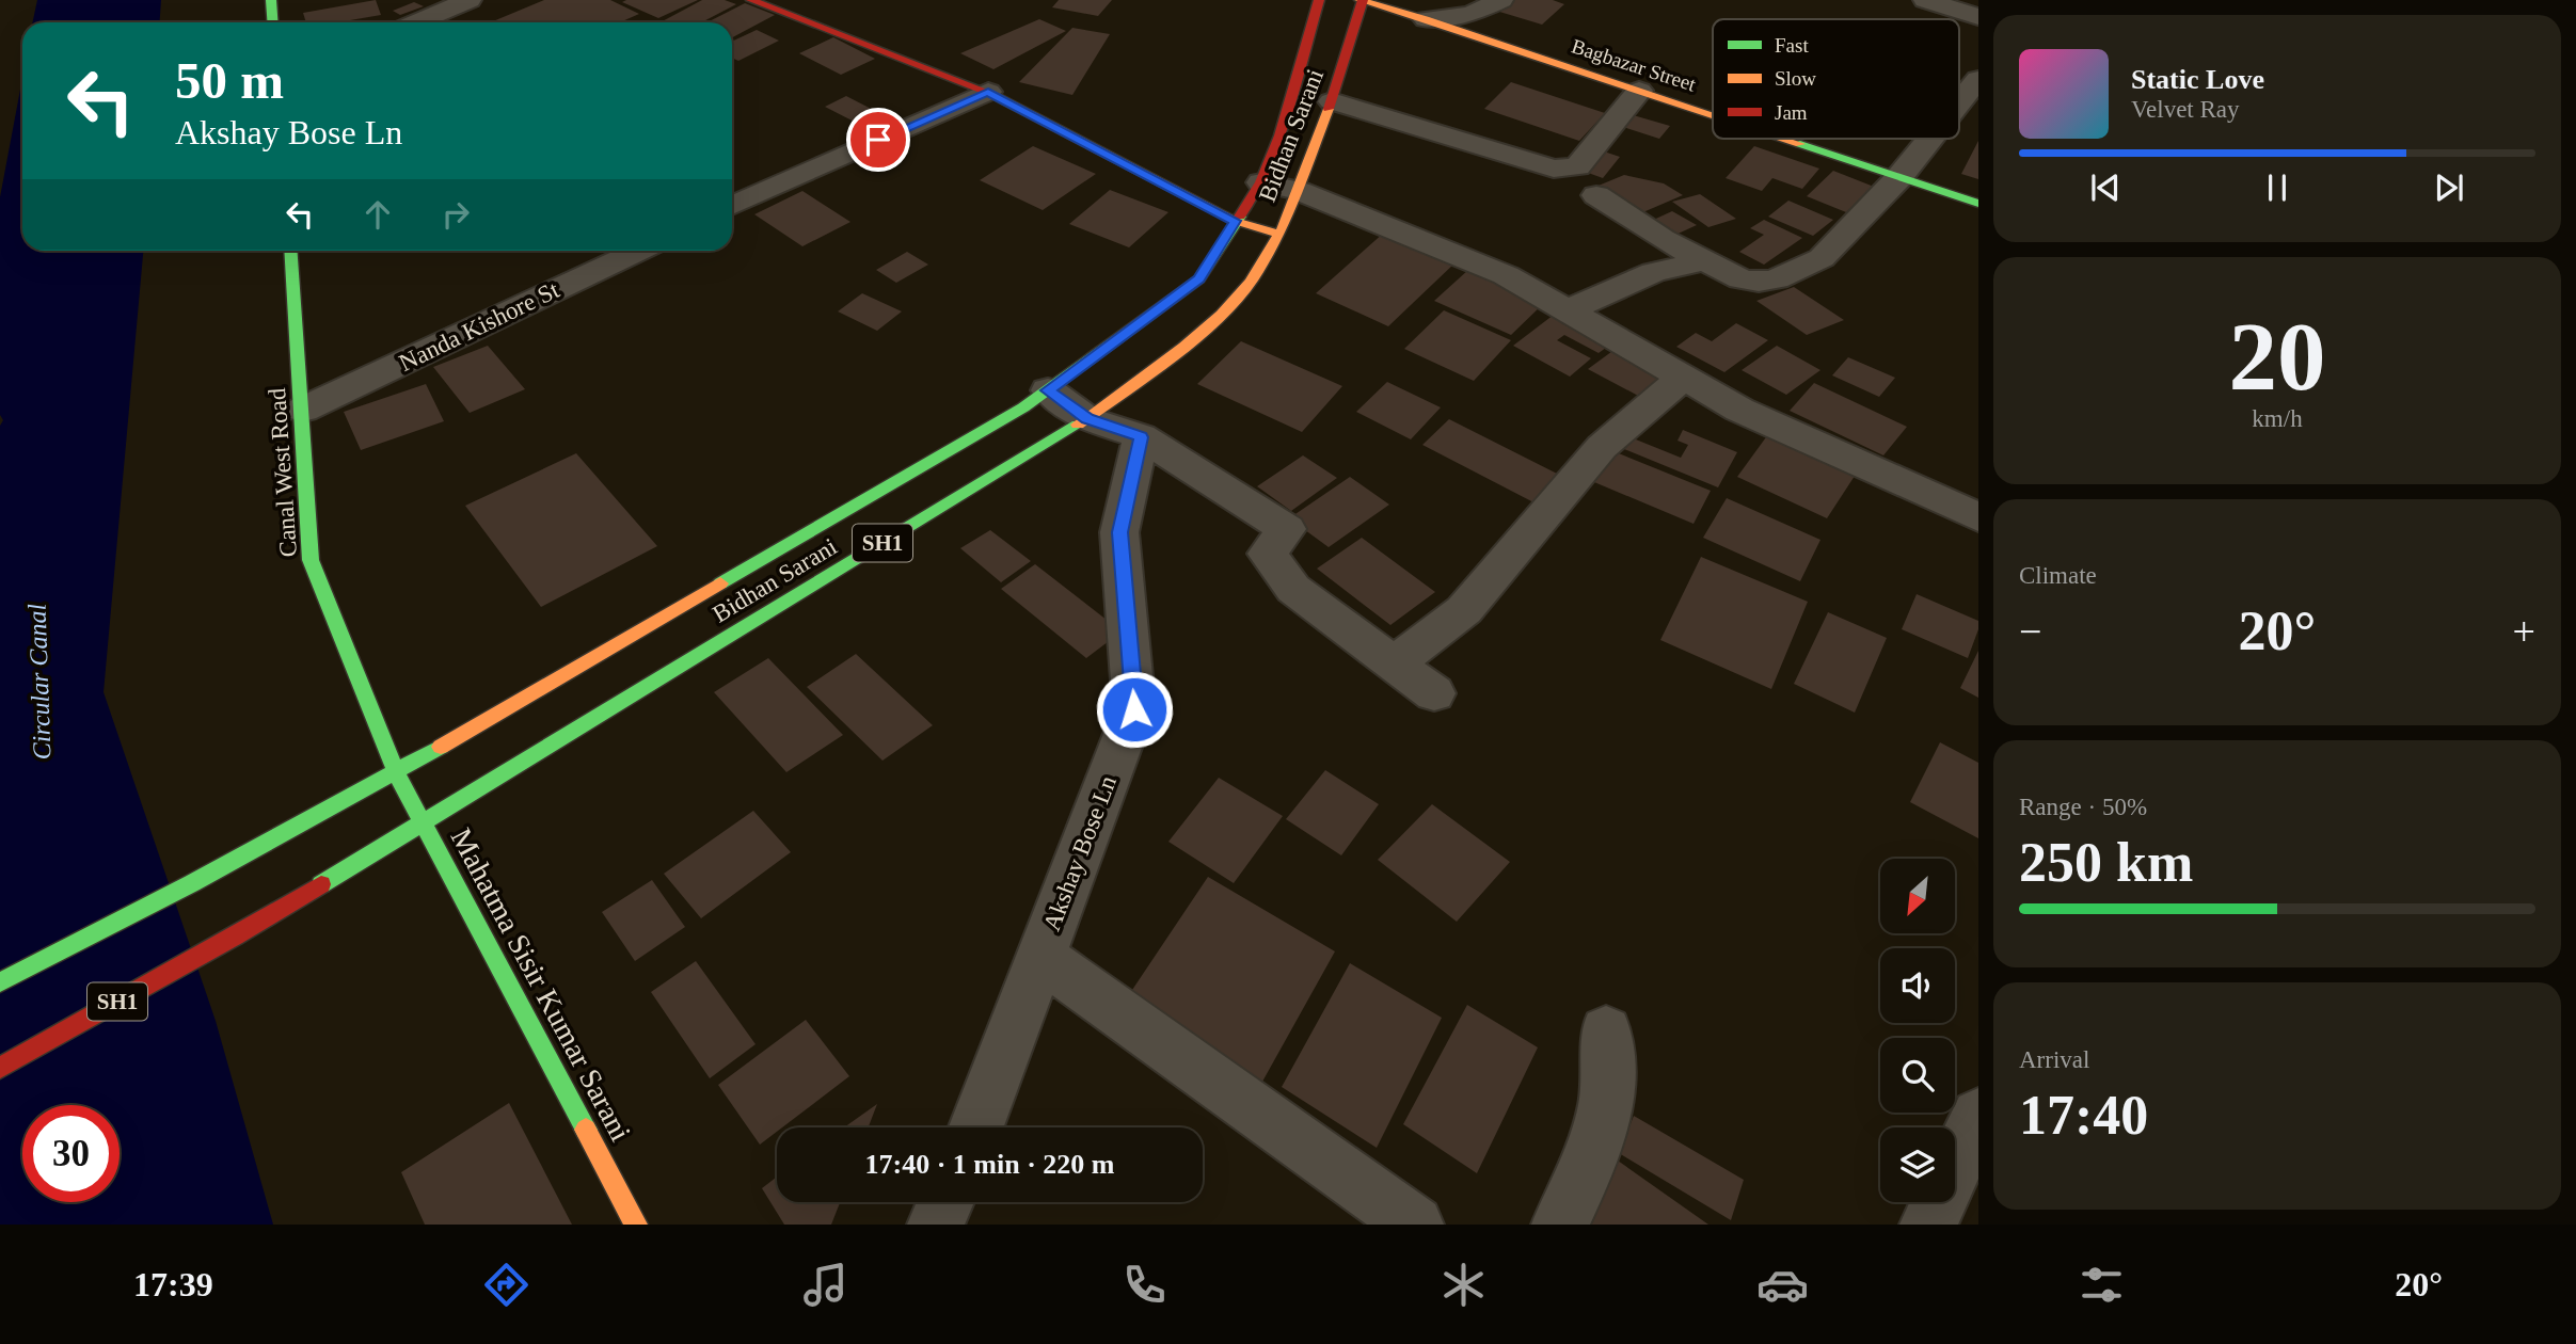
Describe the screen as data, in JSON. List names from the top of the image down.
{
  "streets": {
    "main road": [
      "Bagbazar Street",
      "Bidhan Sarani",
      "Canal West Road",
      "SH1",
      "Mahatma Sisir Kumar Sarani"
    ],
    "street": ["Nanda Kishore St", "Akshay Bose Ln"]
  },
  "crossings": [
    ["Bagbazar Street", "Bidhan Sarani"],
    ["Bidhan Sarani", "Canal West Road"],
    ["Bidhan Sarani", "Mahatma Sisir Kumar Sarani"],
    ["Nanda Kishore St", "Canal West Road"],
    ["Canal West Road", "Mahatma Sisir Kumar Sarani"]
  ],
  "water": ["Circular Canal"],
  "legend": ["Fast", "Slow", "Jam"],
  "north": "bottom left",
  "page": {
    "turn": ["50 m", "Akshay Bose Ln"],
    "song": ["Static Love", "Velvet Ray"],
    "tile": [
      ["20", "km/h"],
      "Climate",
      ["Range · 50%", "250 km"],
      ["Arrival", "17:40"]
    ],
    "heat": ["−", "20°", "+"],
    "limit": "30",
    "trip": "17:40 · 1 min · 220 m",
    "tabs": ["17:39", "20°"]
  }
}
